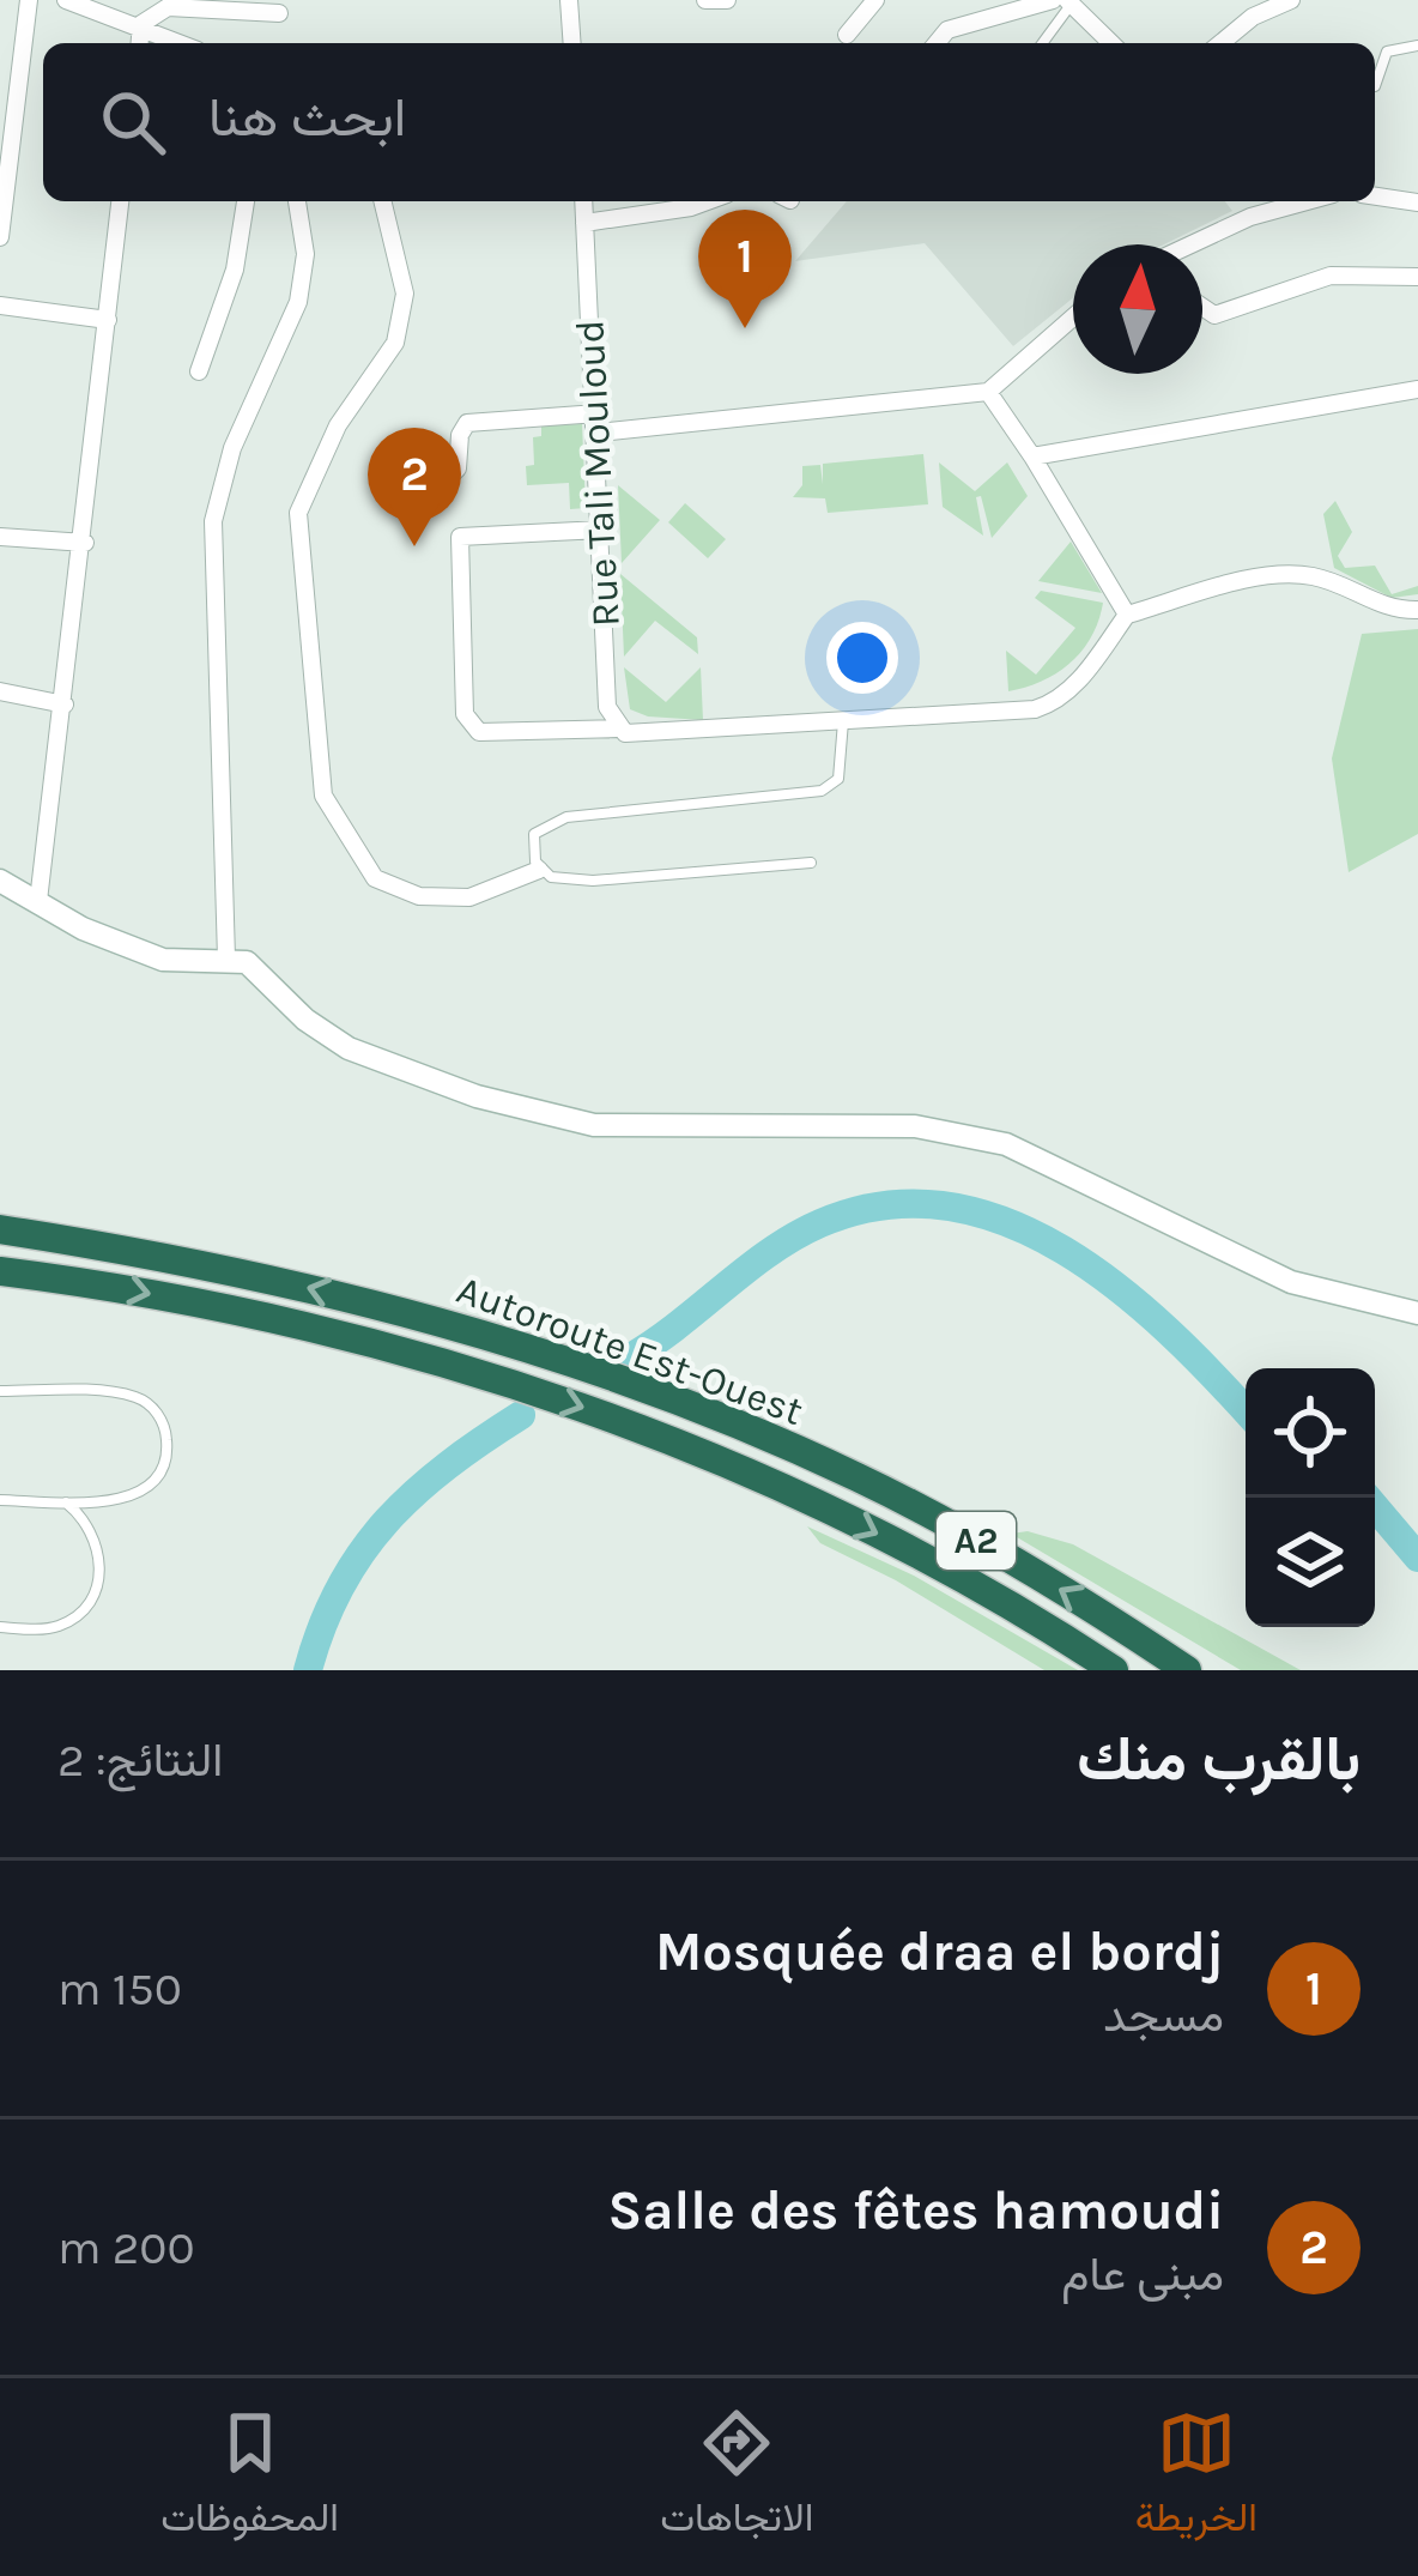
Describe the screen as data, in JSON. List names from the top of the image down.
{
  "streets": {
    "highway": ["Autoroute Est-Ouest", "A2"],
    "street": ["Rue Tali Mouloud"]
  },
  "north": "top",
  "page": {
    "search": "ابحث هنا",
    "pins": ["1", "2"],
    "heading": ["بالقرب منك", "النتائج: 2"],
    "list": [
      {
        "mark": "1",
        "name": "Mosquée draa el bordj",
        "note": "مسجد",
        "value": "150 m"
      },
      {
        "mark": "2",
        "name": "Salle des fêtes hamoudi",
        "note": "مبنى عام",
        "value": "200 m"
      }
    ],
    "nav": ["الخريطة", "الاتجاهات", "المحفوظات"]
  }
}
